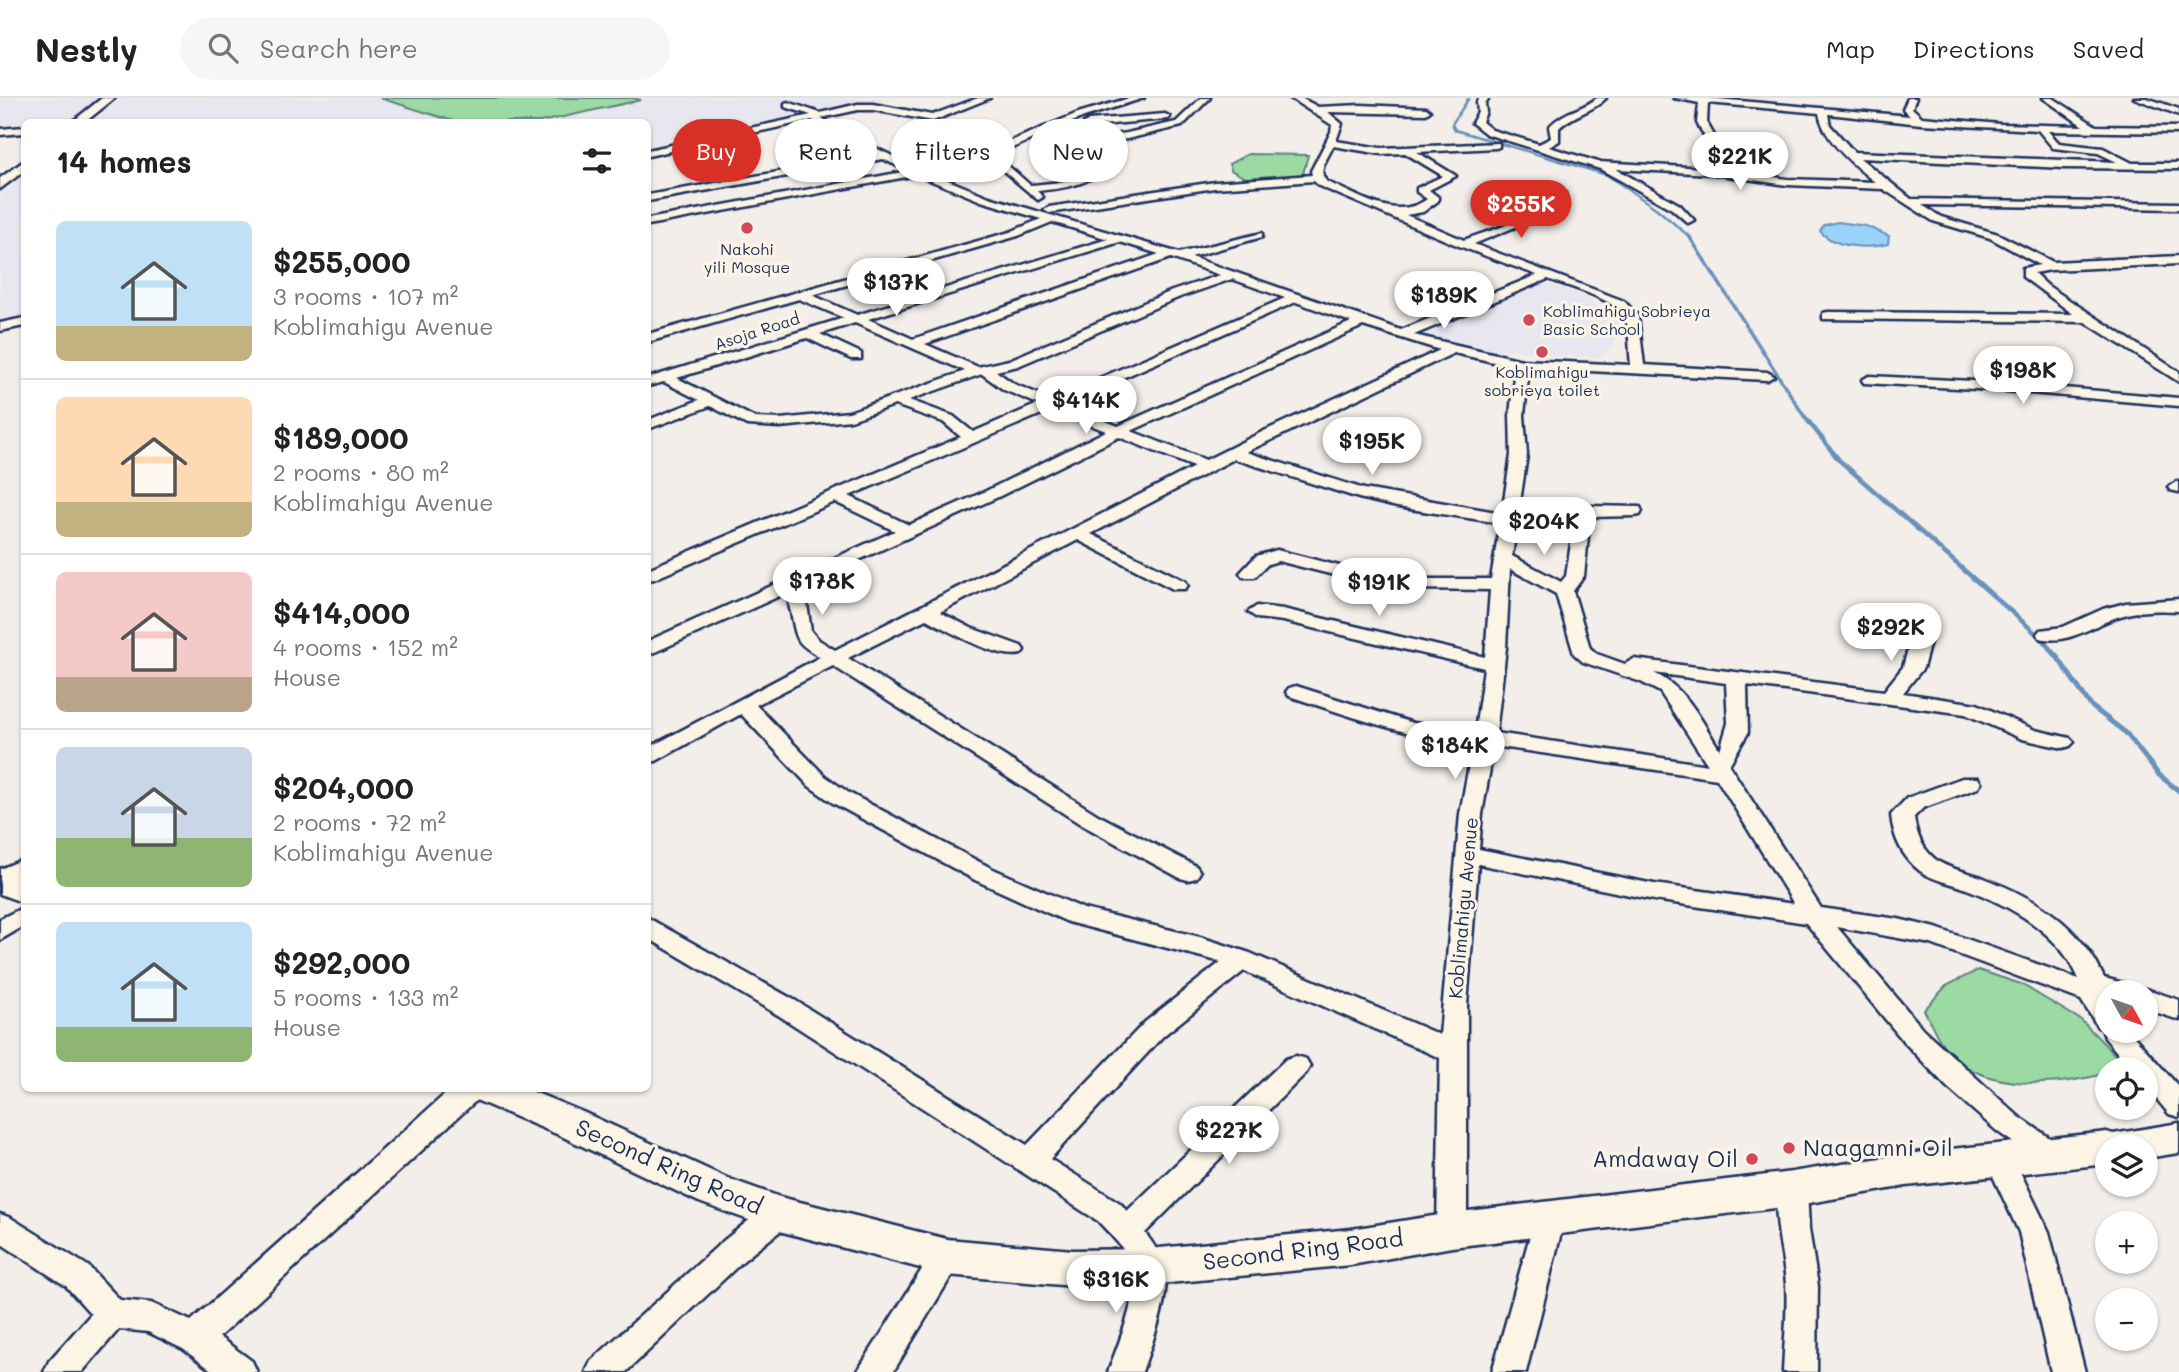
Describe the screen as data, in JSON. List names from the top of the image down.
{
  "streets": {
    "street": ["Asoja Road", "Koblimahigu Avenue", "Second Ring Road"]
  },
  "crossings": [
    ["Koblimahigu Avenue", "Second Ring Road"]
  ],
  "places": [
    "Nakohi yili Mosque",
    "Koblimahigu Sobrieya Basic School",
    "Koblimahigu sobrieya toilet",
    "Naagamni Oil",
    "Amdaway Oil"
  ],
  "north": "bottom right",
  "page": {
    "header": "Nestly",
    "search": "Search here",
    "nav": ["Map", "Directions", "Saved"],
    "chip": [
      "Buy",
      "Rent",
      "Filters",
      "New"
    ],
    "heading": "14 homes",
    "price": [
      "$221K",
      "$255K",
      "$137K",
      "$189K",
      "$198K",
      "$414K",
      "$195K",
      "$204K",
      "$178K",
      "$191K",
      "$292K",
      "$184K",
      "$227K",
      "$316K"
    ],
    "list": [
      {
        "name": "$255,000",
        "note": "3 rooms · 107 m² · Koblimahigu Avenue"
      },
      {
        "name": "$189,000",
        "note": "2 rooms · 80 m² · Koblimahigu Avenue"
      },
      {
        "name": "$414,000",
        "note": "4 rooms · 152 m² · House"
      },
      {
        "name": "$204,000",
        "note": "2 rooms · 72 m² · Koblimahigu Avenue"
      },
      {
        "name": "$292,000",
        "note": "5 rooms · 133 m² · House"
      }
    ],
    "map_buttons": ["+", "−"]
  }
}
